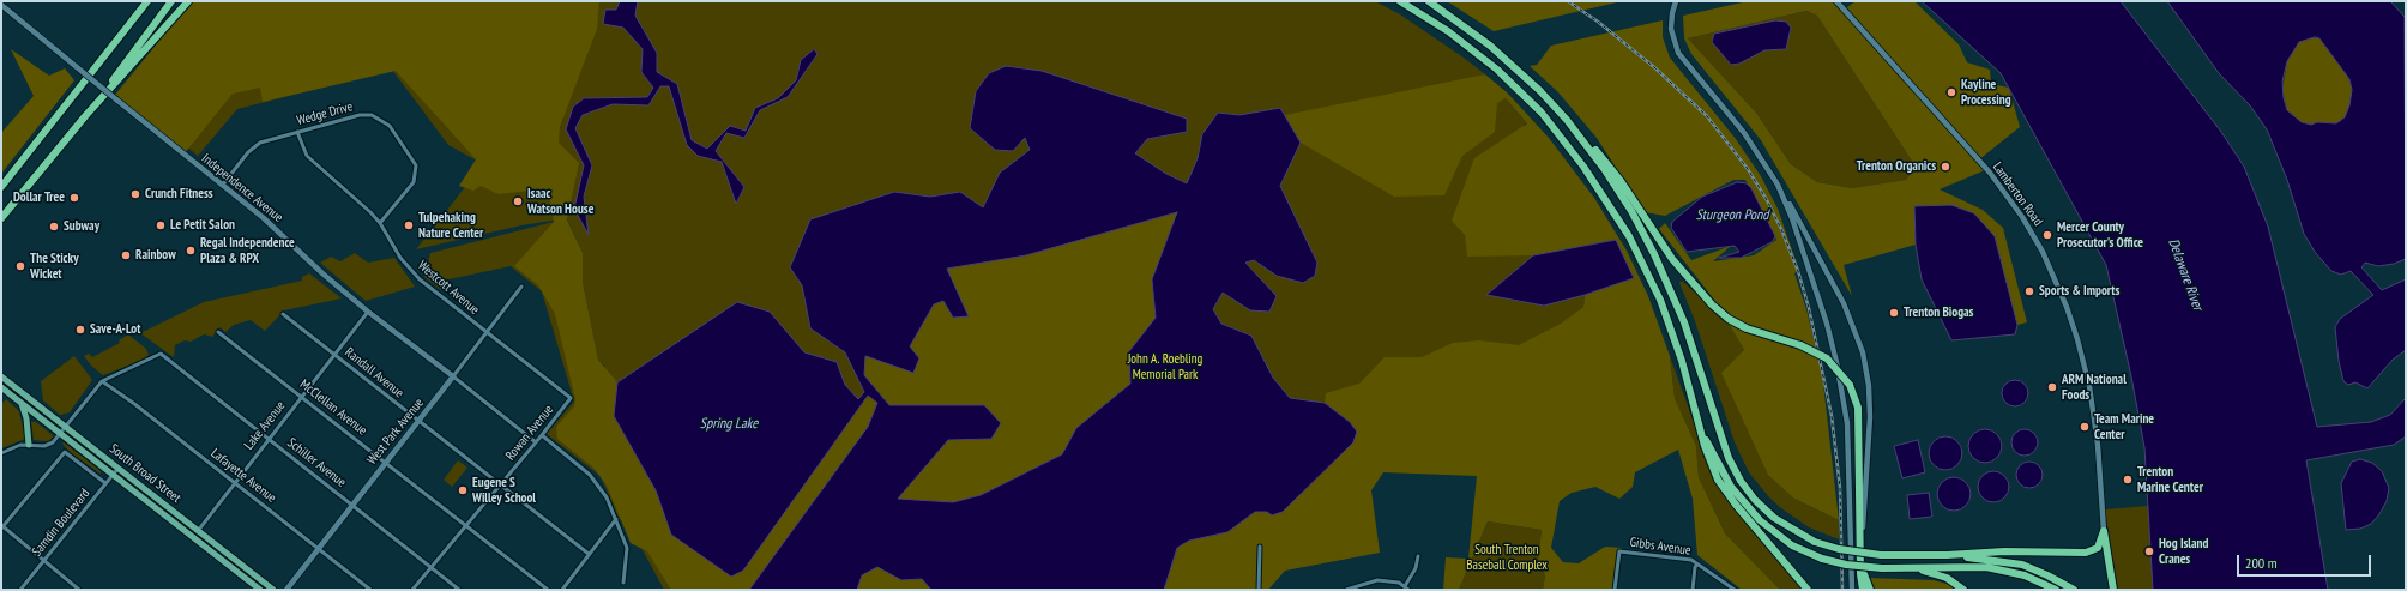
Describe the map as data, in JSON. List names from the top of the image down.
{
  "streets": {
    "main road": ["South Broad Street"],
    "street": [
      "Wedge Drive",
      "Independence Avenue",
      "Lamberton Road",
      "Westcott Avenue",
      "Randall Avenue",
      "McClellan Avenue",
      "Lake Avenue",
      "West Park Avenue",
      "Rowan Avenue",
      "Schiller Avenue",
      "Lafayette Avenue",
      "Samdin Boulevard",
      "Gibbs Avenue"
    ]
  },
  "crossings": [
    ["Wedge Drive", "Independence Avenue"],
    ["Wedge Drive", "Westcott Avenue"],
    ["Independence Avenue", "Lake Avenue"],
    ["Independence Avenue", "West Park Avenue"],
    ["Independence Avenue", "Rowan Avenue"],
    ["Westcott Avenue", "West Park Avenue"],
    ["Westcott Avenue", "Rowan Avenue"],
    ["Randall Avenue", "Lake Avenue"],
    ["Randall Avenue", "West Park Avenue"],
    ["Randall Avenue", "Rowan Avenue"],
    ["McClellan Avenue", "Lake Avenue"],
    ["McClellan Avenue", "West Park Avenue"],
    ["McClellan Avenue", "Rowan Avenue"],
    ["Lake Avenue", "Schiller Avenue"],
    ["Lake Avenue", "South Broad Street"],
    ["Lake Avenue", "Lafayette Avenue"],
    ["West Park Avenue", "Schiller Avenue"],
    ["West Park Avenue", "Lafayette Avenue"],
    ["Rowan Avenue", "Schiller Avenue"],
    ["Schiller Avenue", "Lafayette Avenue"],
    ["South Broad Street", "Samdin Boulevard"]
  ],
  "water": ["Sturgeon Pond", "Delaware River", "Spring Lake"],
  "parks": ["John A. Roebling Memorial Park", "South Trenton Baseball Complex"],
  "places": [
    "Kayline Processing",
    "Trenton Organics",
    "Crunch Fitness",
    "Dollar Tree",
    "Isaac Watson House",
    "Le Petit Salon",
    "Tulpehaking Nature Center",
    "Subway",
    "Mercer County Prosecutor's Office",
    "Regal Independence Plaza & RPX",
    "Rainbow",
    "The Sticky Wicket",
    "Sports & Imports",
    "Trenton Biogas",
    "Save-A-Lot",
    "ARM National Foods",
    "Team Marine Center",
    "Trenton Marine Center",
    "Eugene S Willey School",
    "Hog Island Cranes"
  ],
  "scale_bar": "200 m"
}
